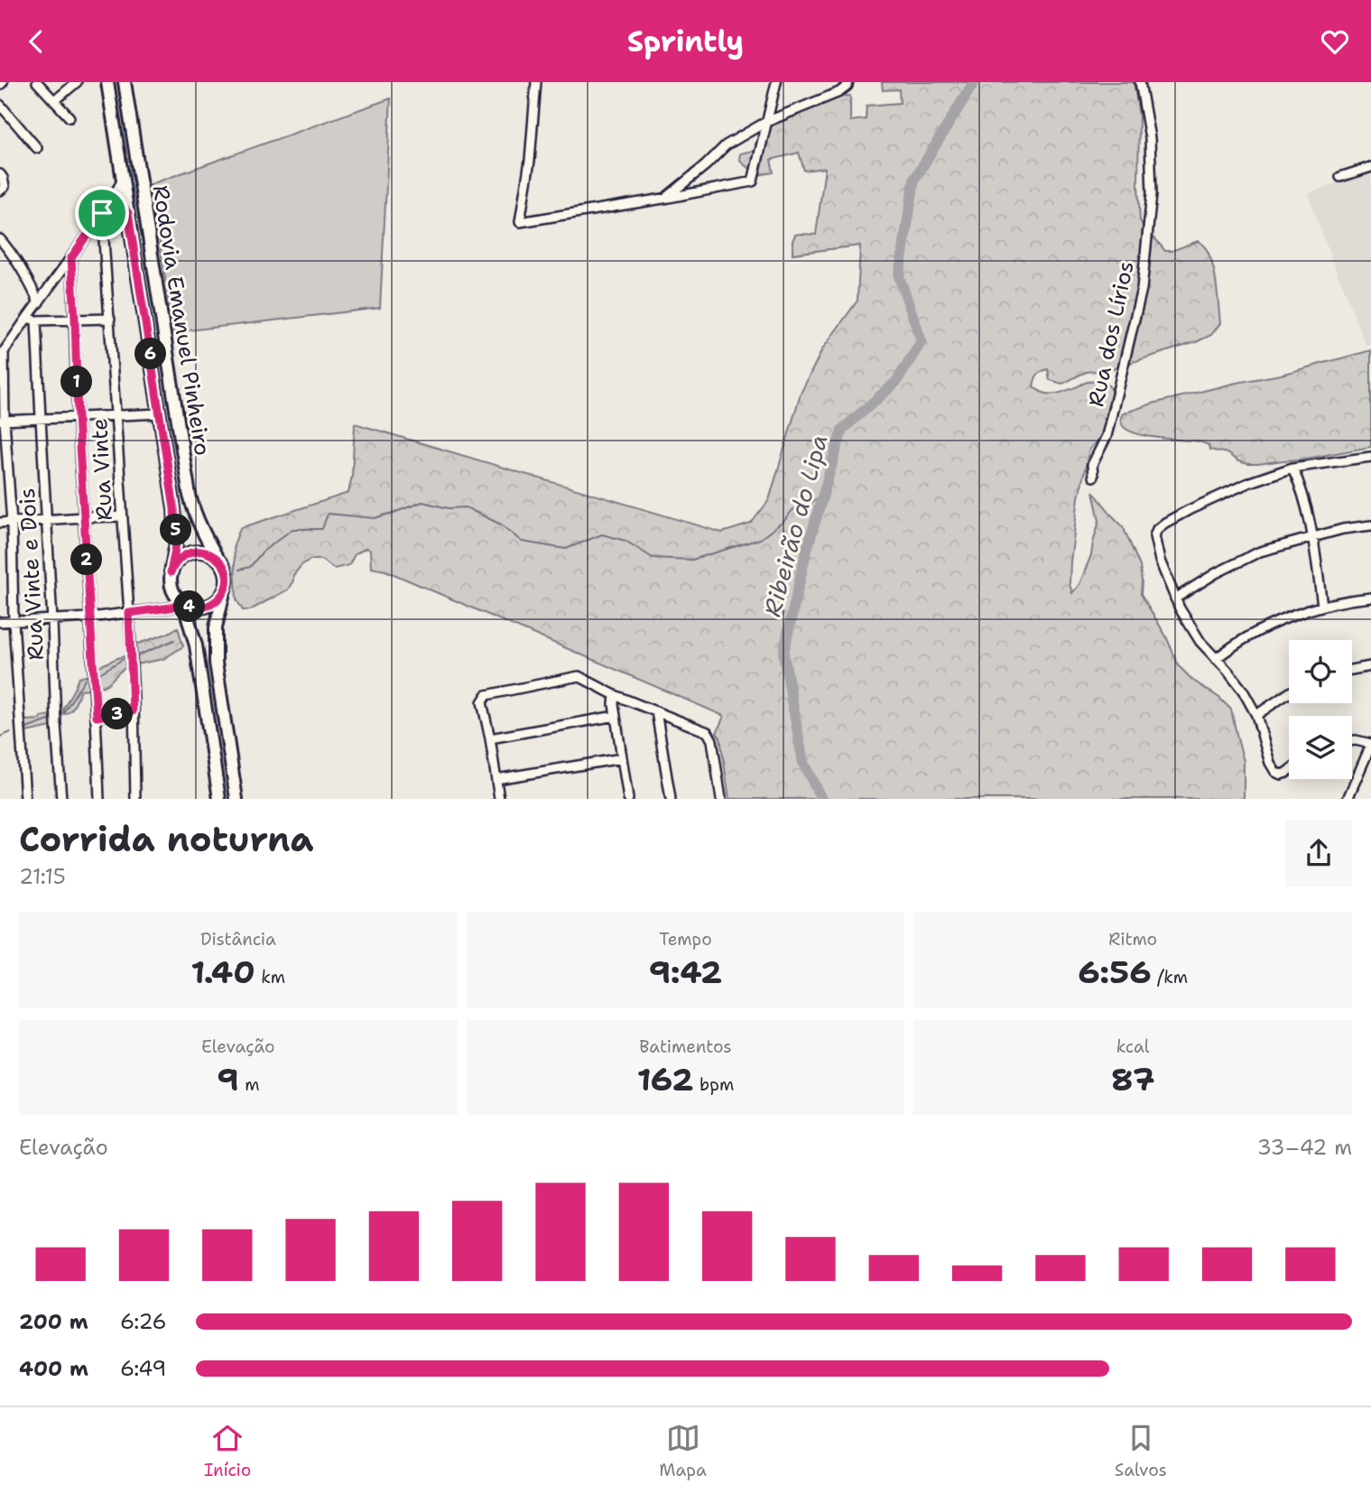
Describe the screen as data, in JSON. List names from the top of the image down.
{
  "streets": {
    "main road": ["Rodovia Emanuel Pinheiro"],
    "street": ["Rua dos Lírios", "Rua Vinte", "Rua Vinte e Dois"]
  },
  "water": ["Ribeirão do Lipa"],
  "page": {
    "header": "Sprintly",
    "pins": [
      "6",
      "1",
      "5",
      "2",
      "4",
      "3"
    ],
    "heading": ["Corrida noturna", "21:15"],
    "stats": [
      ["Distância", "1.40 km"],
      ["Tempo", "9:42"],
      ["Ritmo", "6:56 /km"],
      ["Elevação", "9 m"],
      ["Batimentos", "162 bpm"],
      ["kcal", "87"]
    ],
    "chart": ["Elevação", "33–42 m"],
    "list": [
      {
        "name": "200 m",
        "note": "6:26"
      },
      {
        "name": "400 m",
        "note": "6:49"
      }
    ],
    "tabs": ["Início", "Mapa", "Salvos"]
  }
}
